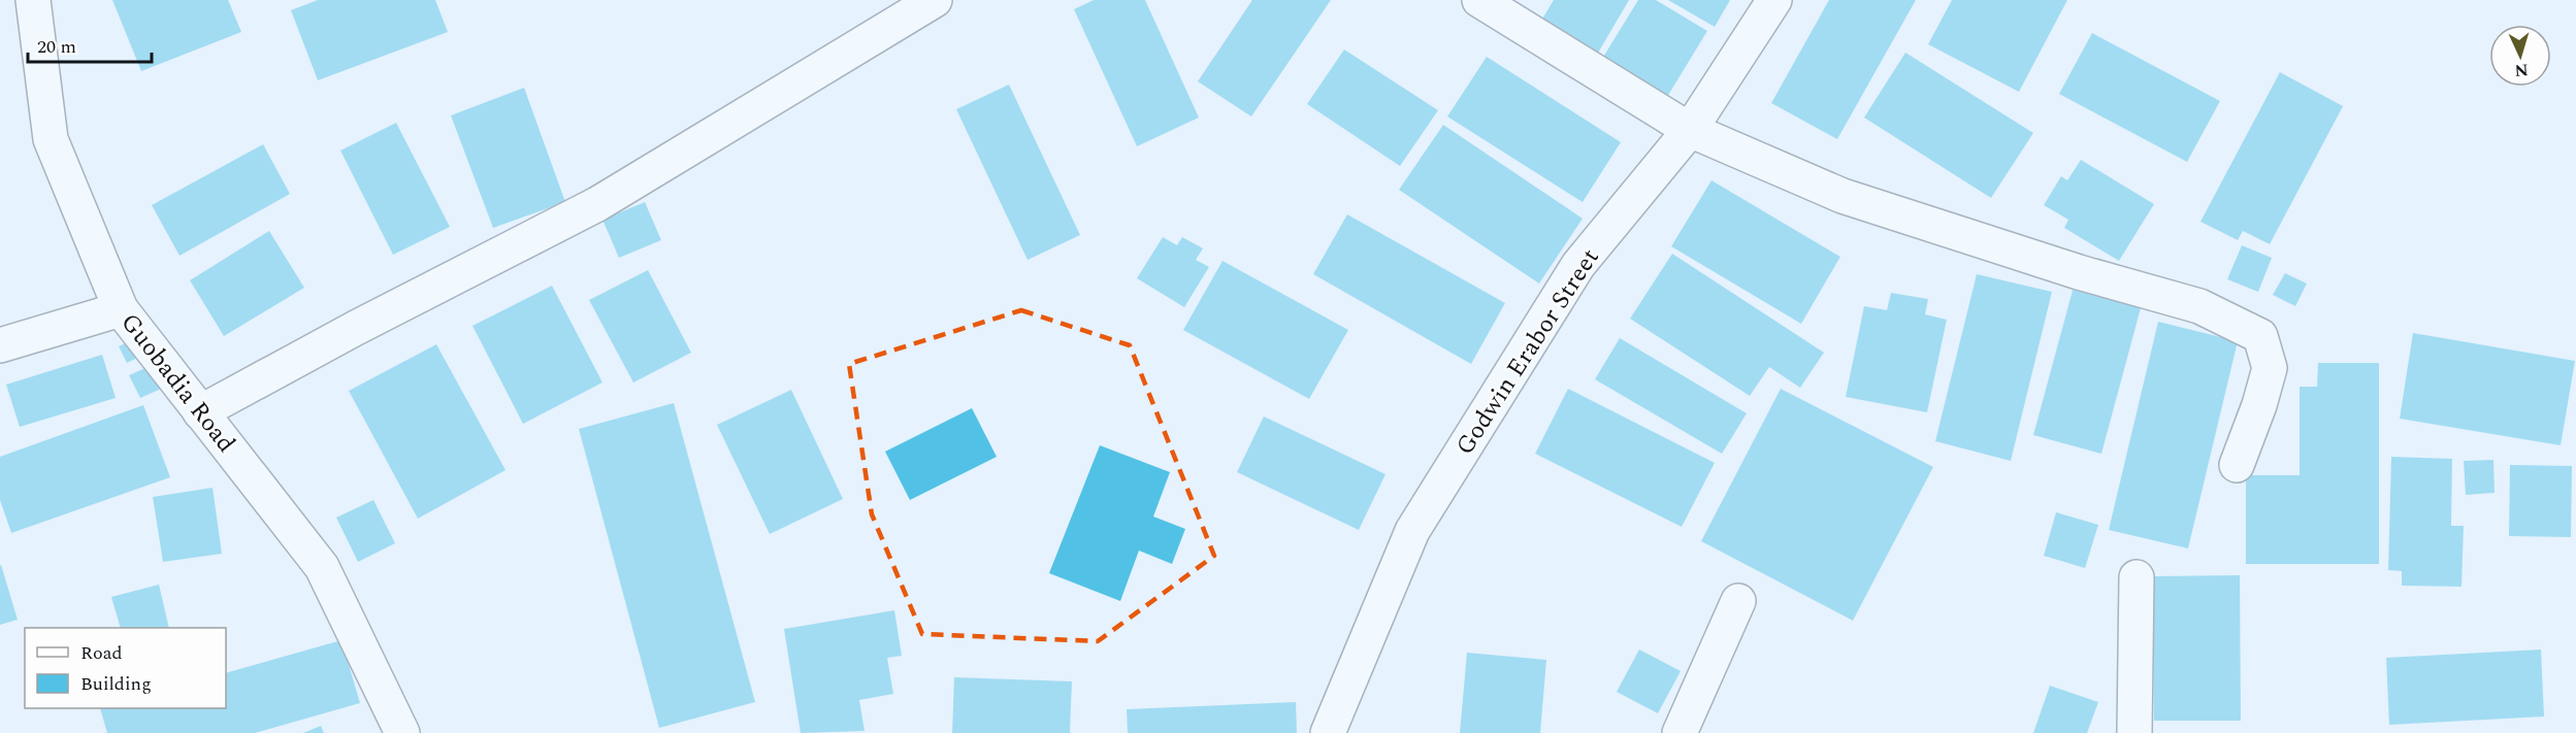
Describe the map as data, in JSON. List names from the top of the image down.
{
  "streets": {
    "street": ["Godwin Erabor Street", "Guobadia Road"]
  },
  "legend": ["Road", "Building"],
  "scale_bar": "20 m",
  "north": "bottom"
}
